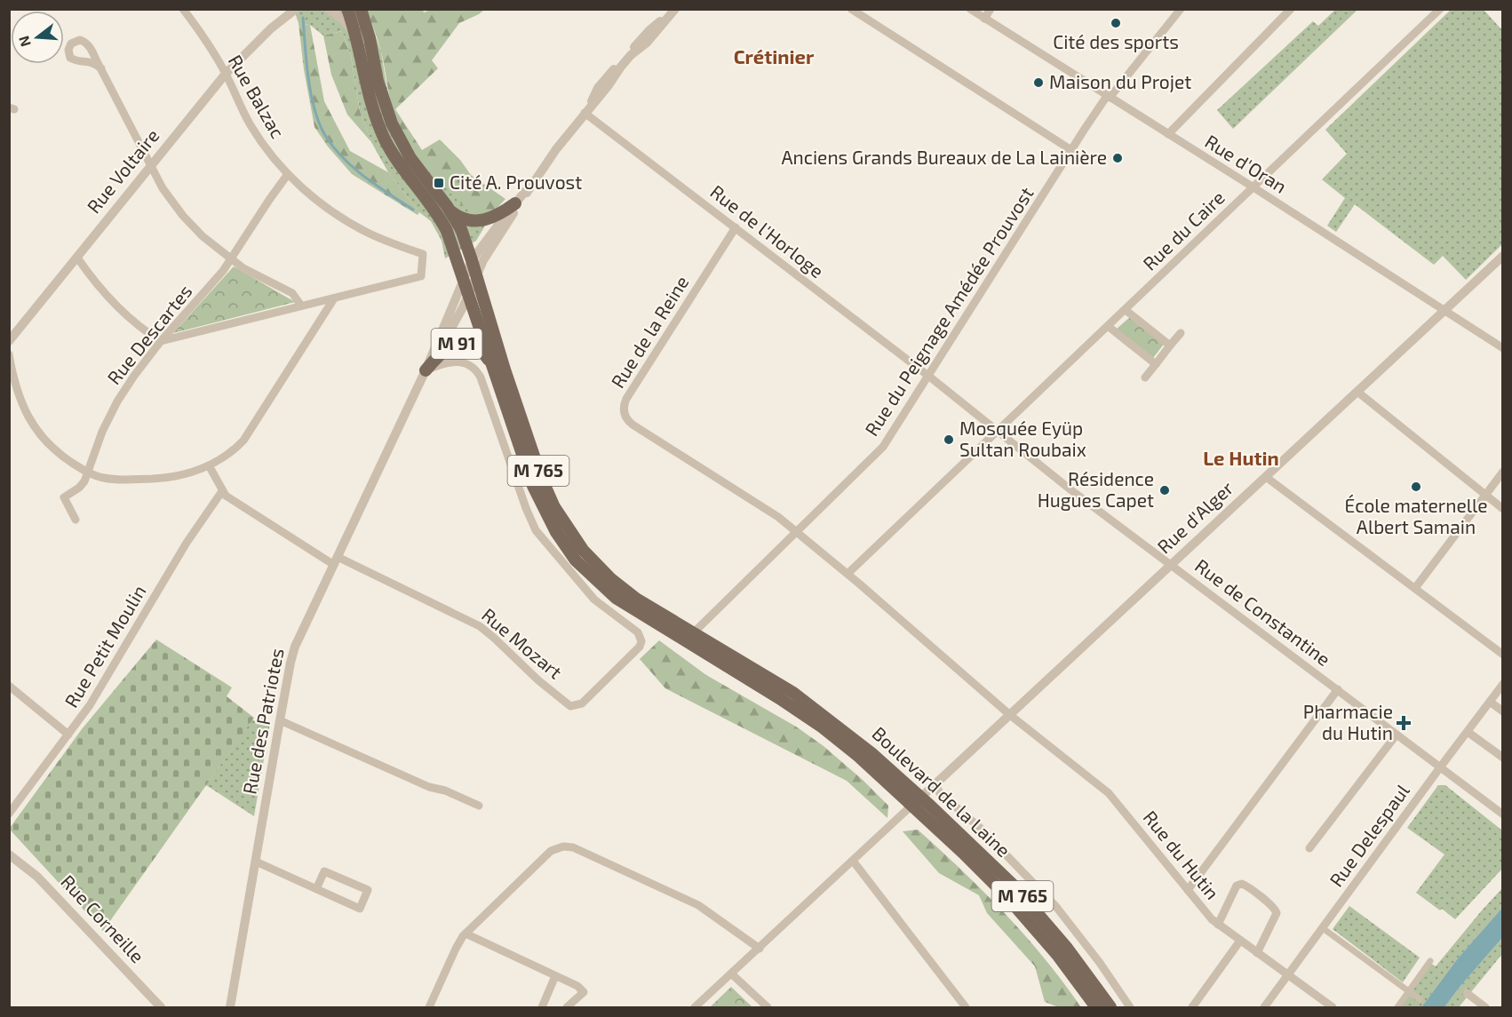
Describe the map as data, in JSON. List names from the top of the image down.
{
  "streets": {
    "main road": ["M 91", "M 765", "Boulevard de la Laine"],
    "street": [
      "Rue Balzac",
      "Rue d'Oran",
      "Rue Voltaire",
      "Rue du Caire",
      "Rue de l'Horloge",
      "Rue du Peignage Amédée Prouvost",
      "Rue de la Reine",
      "Rue Descartes",
      "Rue d'Alger",
      "Rue de Constantine",
      "Rue Mozart",
      "Rue Petit Moulin",
      "Rue des Patriotes",
      "Rue Delespaul",
      "Rue du Hutin",
      "Rue Corneille"
    ]
  },
  "crossings": [
    ["Rue Balzac", "Rue Voltaire"],
    ["Rue Balzac", "Rue Descartes"],
    ["Rue d'Oran", "Rue du Caire"],
    ["Rue d'Oran", "Rue du Peignage Amédée Prouvost"],
    ["Rue d'Oran", "Rue d'Alger"],
    ["Rue du Caire", "Rue de la Reine"],
    ["Rue du Caire", "Rue de Constantine"],
    ["Rue du Caire", "Rue du Hutin"],
    ["Rue de l'Horloge", "Rue du Peignage Amédée Prouvost"],
    ["Rue de l'Horloge", "Rue de la Reine"],
    ["Rue de l'Horloge", "Rue de Constantine"],
    ["Rue de l'Horloge", "Rue des Patriotes"],
    ["Rue du Peignage Amédée Prouvost", "Rue de la Reine"],
    ["Rue du Peignage Amédée Prouvost", "M 765"],
    ["Rue du Peignage Amédée Prouvost", "Rue de Constantine"],
    ["Rue du Peignage Amédée Prouvost", "Boulevard de la Laine"],
    ["Rue de la Reine", "Rue du Hutin"],
    ["M 91", "M 765"],
    ["M 91", "Rue des Patriotes"],
    ["M 765", "Rue des Patriotes"],
    ["M 765", "Boulevard de la Laine"],
    ["Rue d'Alger", "Rue de Constantine"],
    ["Rue d'Alger", "Boulevard de la Laine"],
    ["Rue d'Alger", "Rue du Hutin"],
    ["Rue de Constantine", "Rue Delespaul"],
    ["Rue Mozart", "Rue des Patriotes"],
    ["Rue Delespaul", "Rue du Hutin"]
  ],
  "districts": ["Crétinier", "Le Hutin"],
  "places": {
    "other": [
      "Cité des sports",
      "Maison du Projet",
      "Anciens Grands Bureaux de La Lainière",
      "Mosquée Eyüp Sultan Roubaix",
      "École maternelle Albert Samain",
      "Résidence Hugues Capet"
    ],
    "transit": ["Cité A. Prouvost"],
    "health": ["Pharmacie du Hutin"]
  },
  "north": "left"
}
